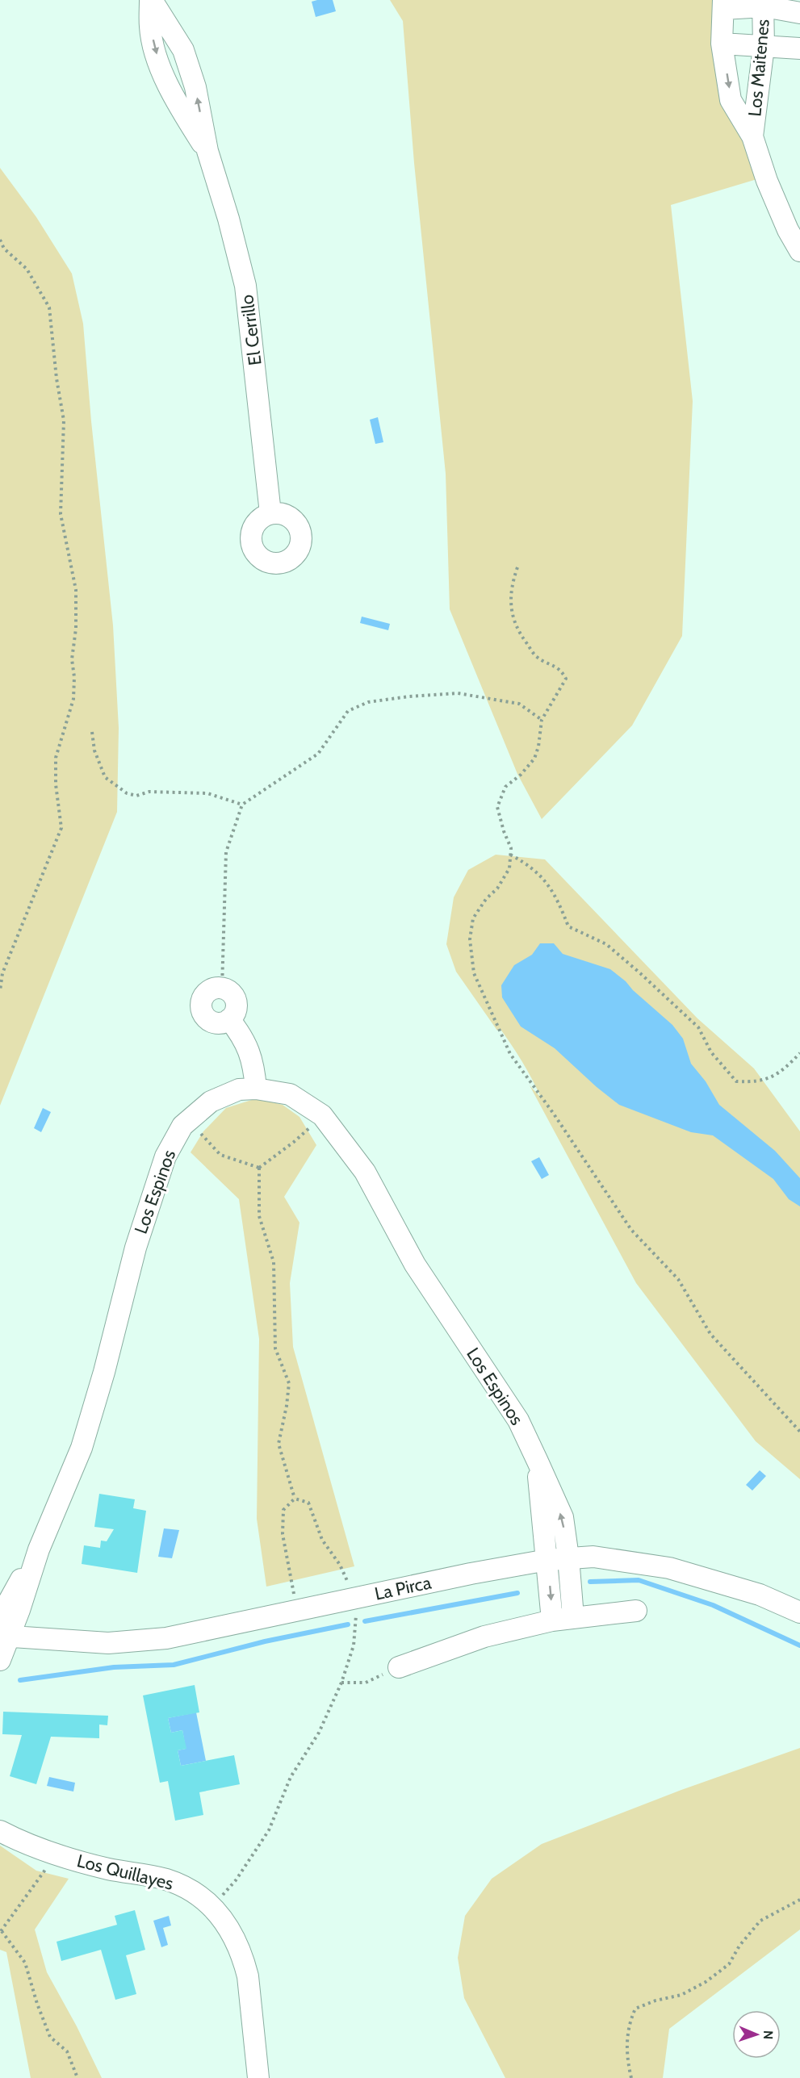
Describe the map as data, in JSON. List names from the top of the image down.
{
  "streets": {
    "street": [
      "Los Maitenes",
      "El Cerrillo",
      "Los Espinos",
      "La Pirca",
      "Los Quillayes"
    ]
  },
  "crossings": [
    ["Los Espinos", "La Pirca"]
  ],
  "north": "right"
}
